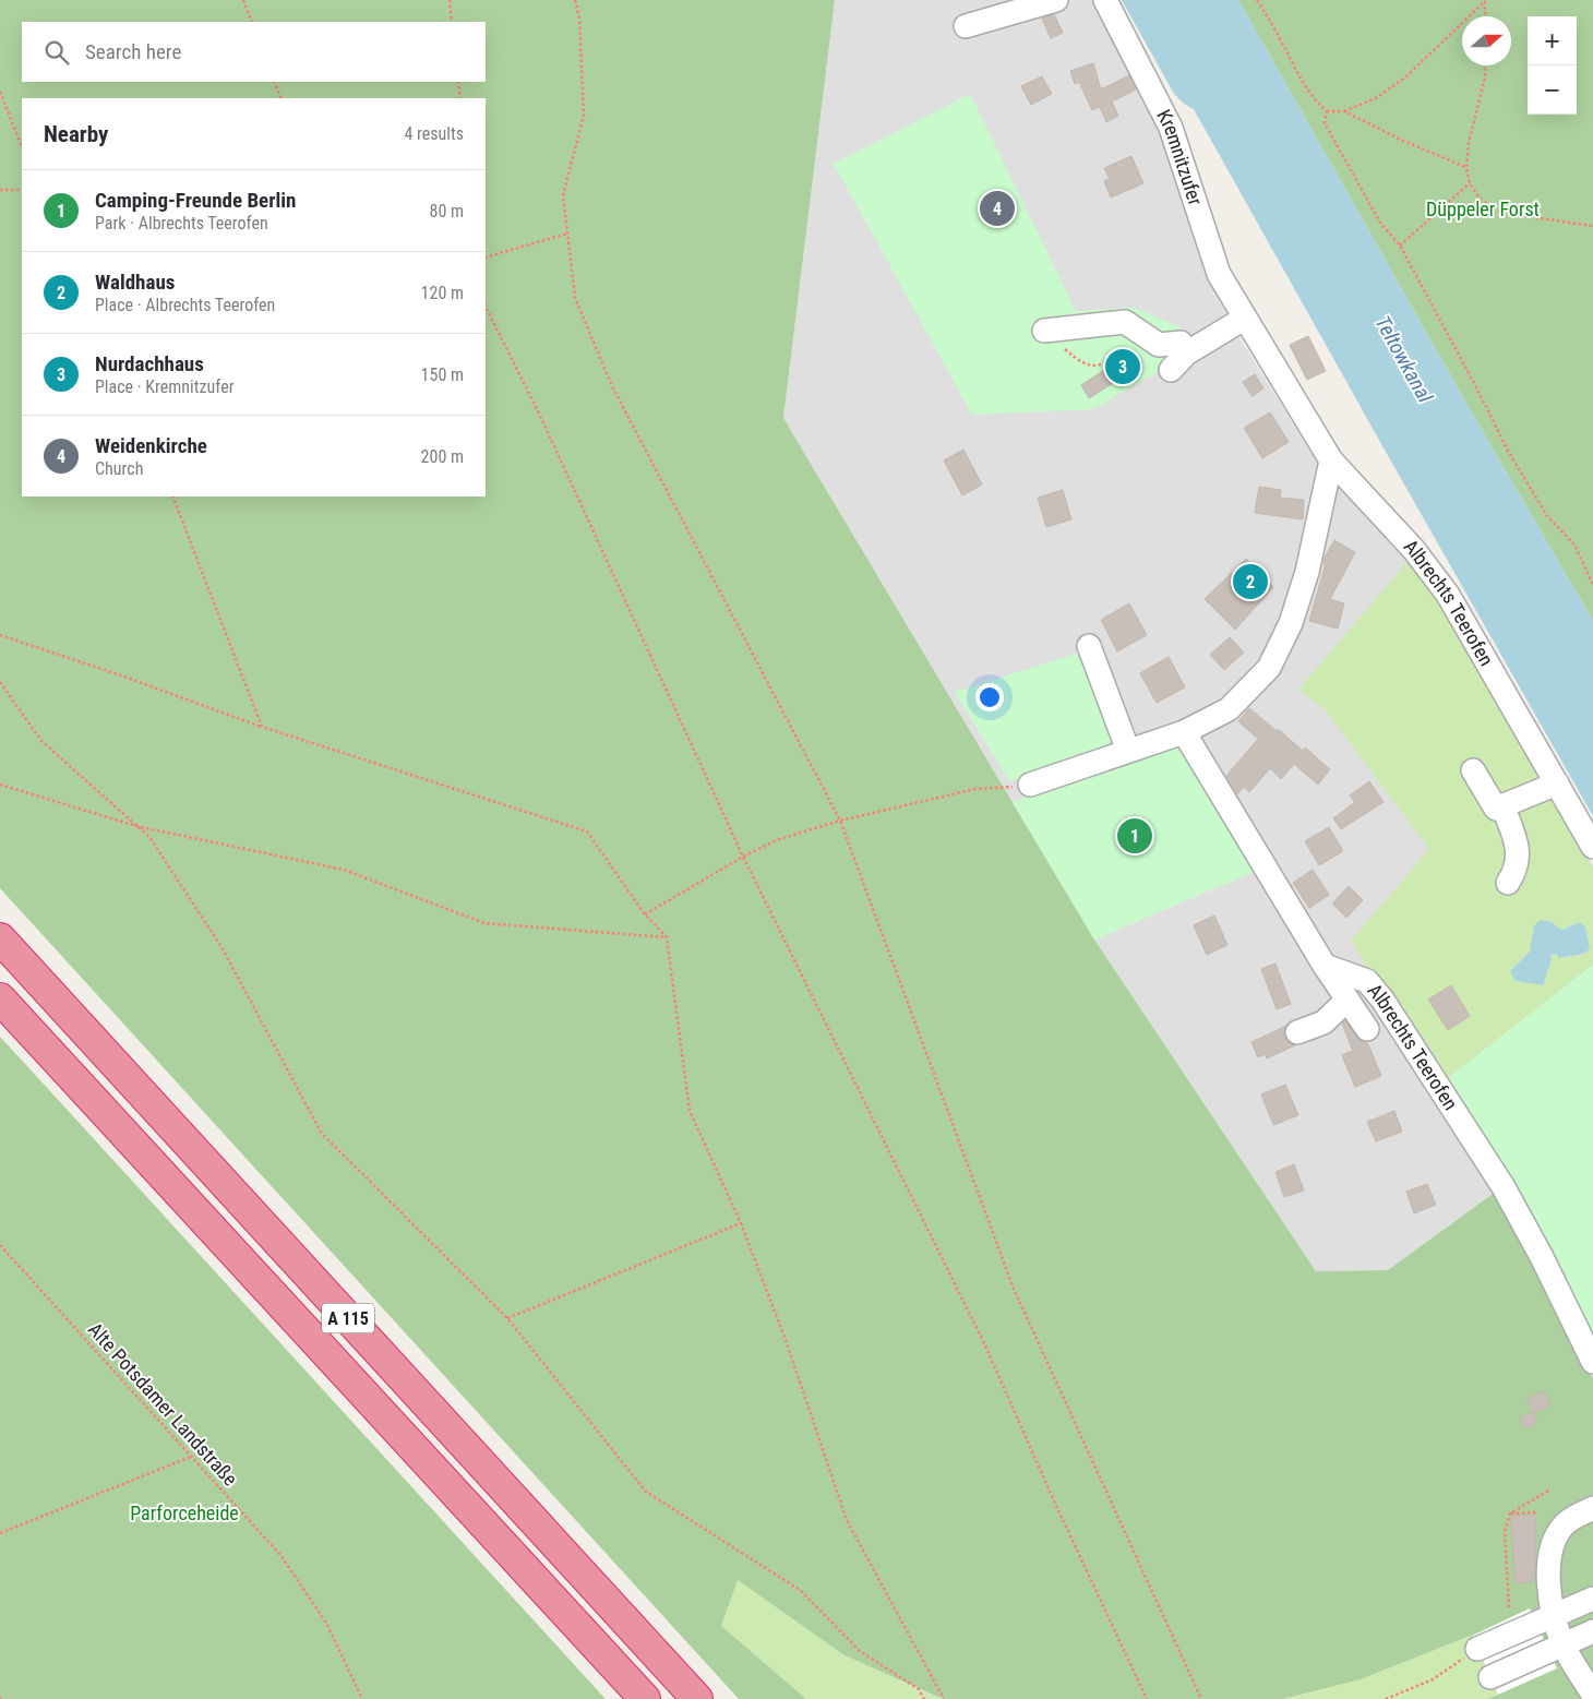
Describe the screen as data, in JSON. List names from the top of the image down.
{
  "streets": {
    "highway": ["A 115"],
    "street": ["Kremnitzufer", "Albrechts Teerofen"],
    "path": ["Alte Potsdamer Landstraße"]
  },
  "crossings": [
    ["Kremnitzufer", "Albrechts Teerofen"]
  ],
  "water": ["Teltowkanal"],
  "parks": ["Düppeler Forst", "Parforceheide"],
  "north": "right",
  "page": {
    "map_buttons": ["+", "−"],
    "search": "Search here",
    "heading": ["Nearby", "4 results"],
    "list": [
      {
        "mark": "1",
        "name": "Camping-Freunde Berlin",
        "note": "Park · Albrechts Teerofen",
        "value": "80 m"
      },
      {
        "mark": "2",
        "name": "Waldhaus",
        "note": "Place · Albrechts Teerofen",
        "value": "120 m"
      },
      {
        "mark": "3",
        "name": "Nurdachhaus",
        "note": "Place · Kremnitzufer",
        "value": "150 m"
      },
      {
        "mark": "4",
        "name": "Weidenkirche",
        "note": "Church",
        "value": "200 m"
      }
    ],
    "pins": [
      "4",
      "3",
      "2",
      "1"
    ]
  }
}
